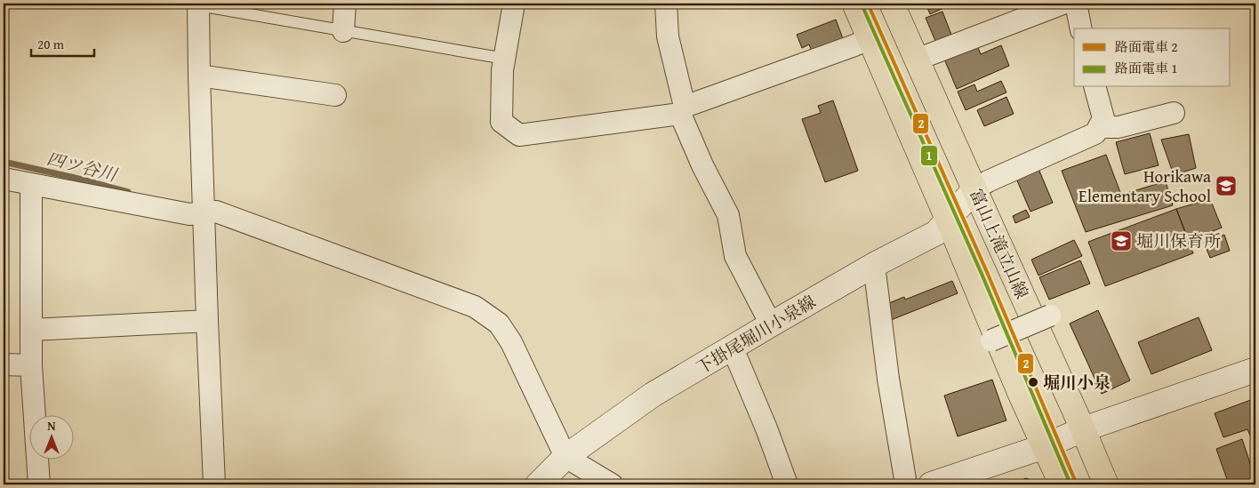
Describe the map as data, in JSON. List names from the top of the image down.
{
  "streets": {
    "main road": ["富山上滝立山線", "下掛尾堀川小泉線"]
  },
  "crossings": [
    ["富山上滝立山線", "下掛尾堀川小泉線"]
  ],
  "water": ["四ツ谷川"],
  "places": {
    "school or university": ["Horikawa Elementary School", "堀川保育所"],
    "other": ["堀川小泉"]
  },
  "lines": ["tram line 2", "tram line 1"],
  "legend": ["路面電車 2", "路面電車 1"],
  "scale_bar": "20 m",
  "north": "top"
}
